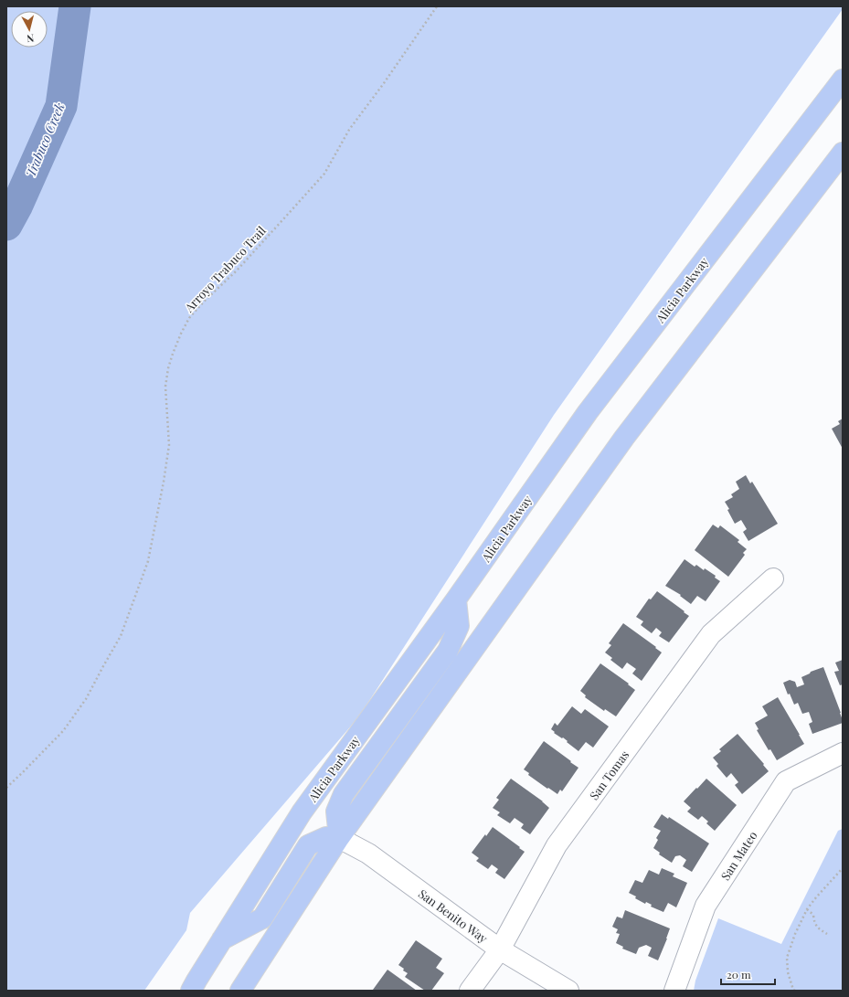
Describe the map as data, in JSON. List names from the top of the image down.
{
  "streets": {
    "main road": ["Alicia Parkway"],
    "street": ["San Tomas", "San Mateo", "San Benito Way"],
    "path": ["Arroyo Trabuco Trail"]
  },
  "crossings": [
    ["San Tomas", "San Benito Way"]
  ],
  "water": ["Trabuco Creek"],
  "scale_bar": "20 m",
  "north": "bottom"
}
